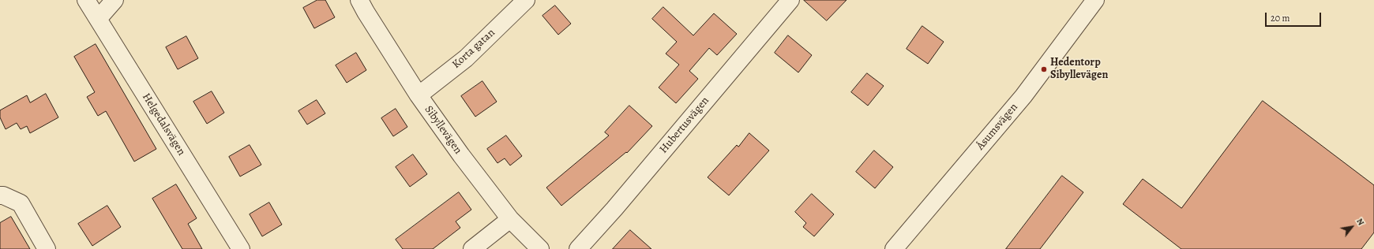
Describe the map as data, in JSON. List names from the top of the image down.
{
  "streets": {
    "street": [
      "Korta gatan",
      "Helgedalsvägen",
      "Hubertusvägen",
      "Åsumsvägen",
      "Sibyllevägen"
    ]
  },
  "crossings": [
    ["Korta gatan", "Sibyllevägen"]
  ],
  "places": ["Hedentorp Sibyllevägen"],
  "scale_bar": "20 m",
  "north": "top right"
}
